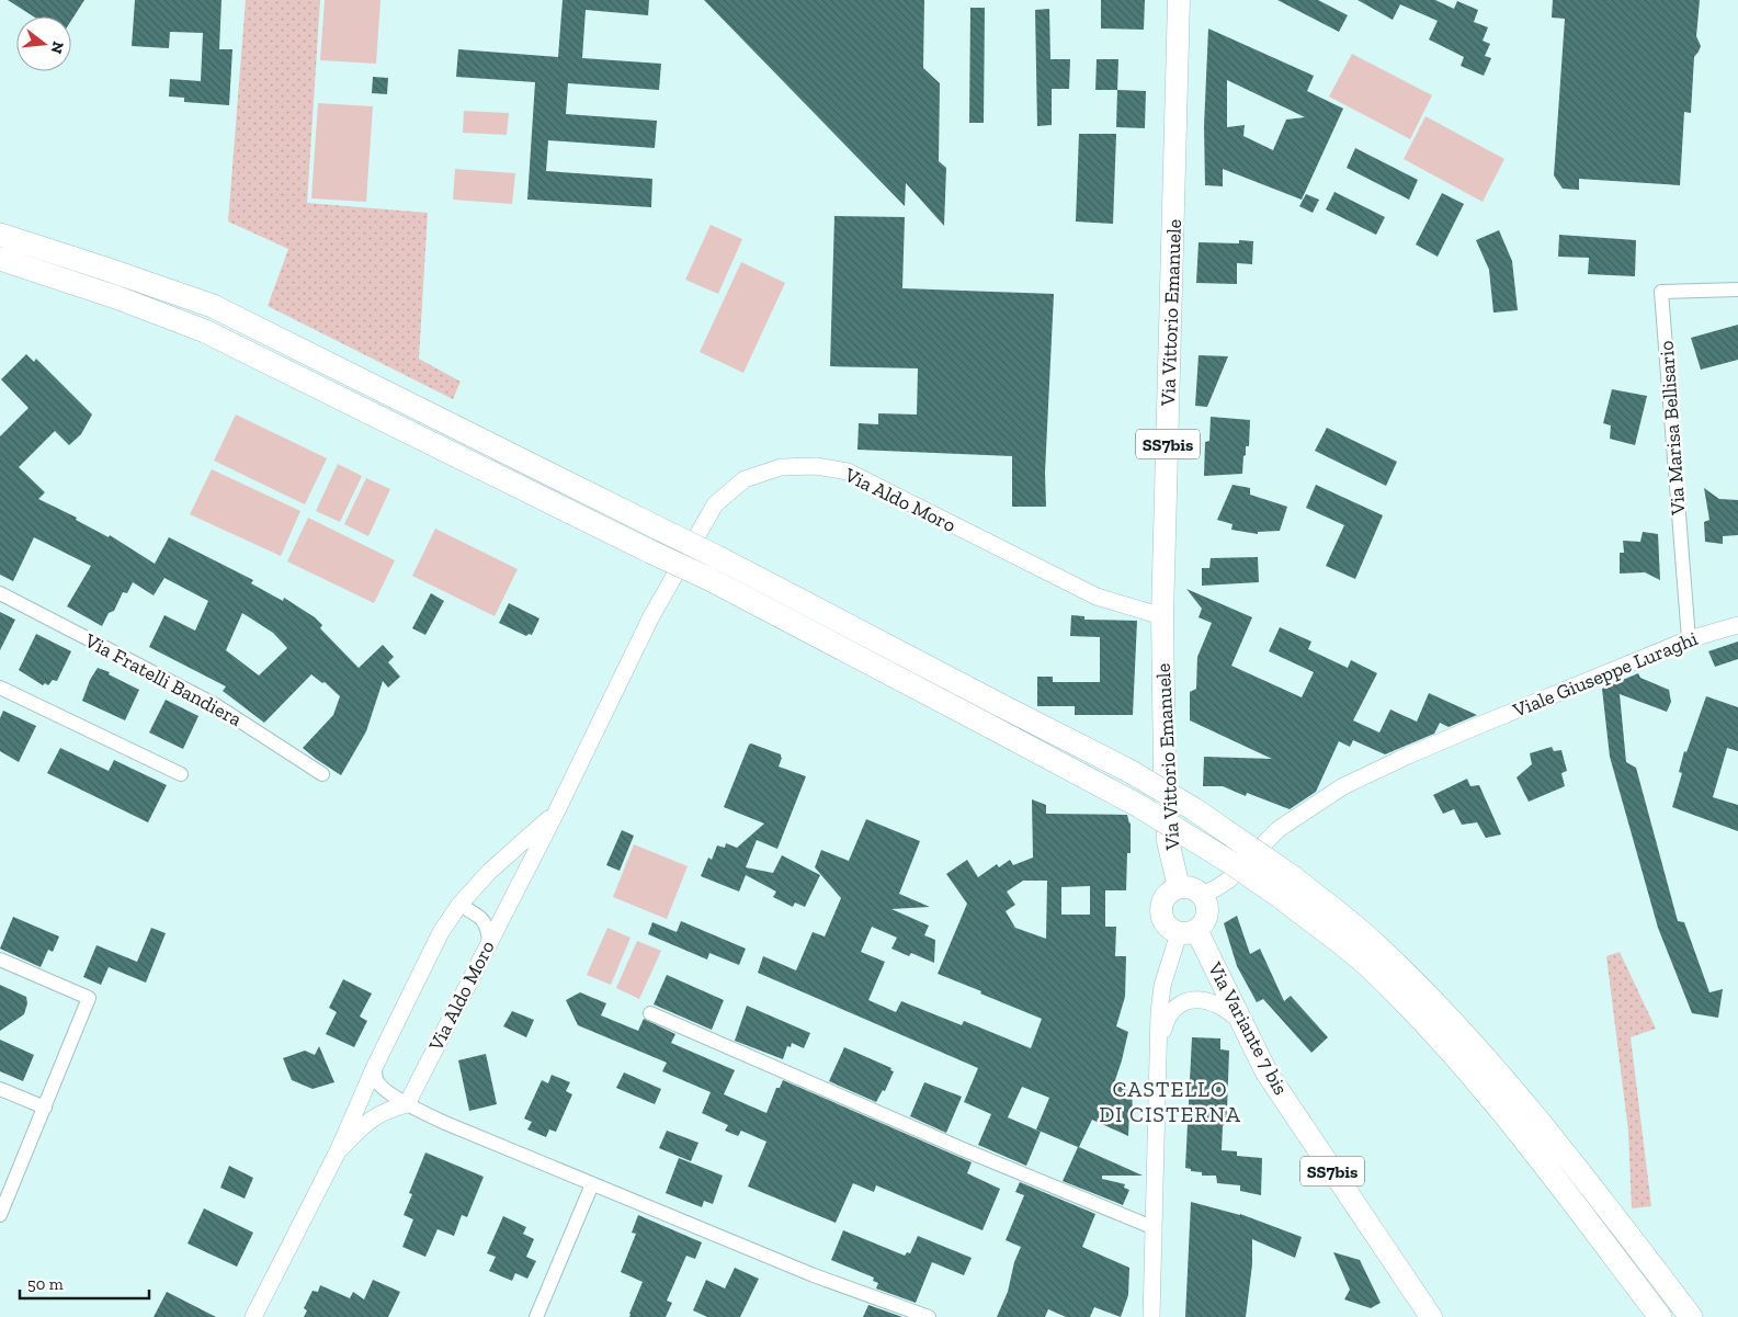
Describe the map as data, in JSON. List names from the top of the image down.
{
  "streets": {
    "main road": ["Via Vittorio Emanuele", "SS7bis", "Via Variante 7 bis"],
    "street": [
      "Via Marisa Bellisario",
      "Via Aldo Moro",
      "Viale Giuseppe Luraghi",
      "Via Fratelli Bandiera"
    ]
  },
  "crossings": [
    ["Via Vittorio Emanuele", "Via Aldo Moro"],
    ["Via Vittorio Emanuele", "Viale Giuseppe Luraghi"],
    ["Via Vittorio Emanuele", "Via Variante 7 bis"],
    ["Via Marisa Bellisario", "Viale Giuseppe Luraghi"],
    ["Viale Giuseppe Luraghi", "Via Variante 7 bis"]
  ],
  "districts": ["CASTELLO DI CISTERNA"],
  "scale_bar": "50 m",
  "north": "right"
}
